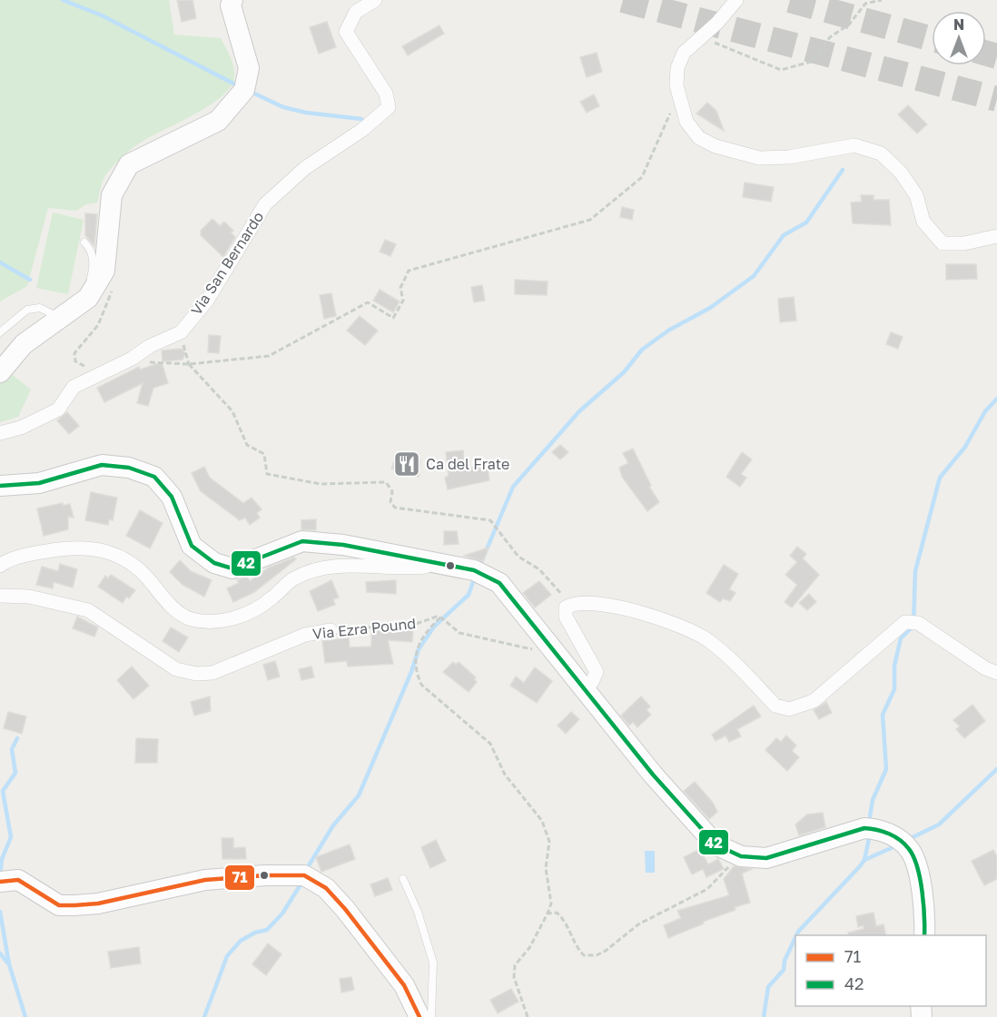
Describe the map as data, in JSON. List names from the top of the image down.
{
  "streets": {
    "street": ["Via San Bernardo", "Via Ezra Pound"]
  },
  "places": {
    "restaurant": ["Ca del Frate"]
  },
  "lines": ["transit line 42", "transit line 71"],
  "legend": ["71", "42"],
  "north": "top"
}
